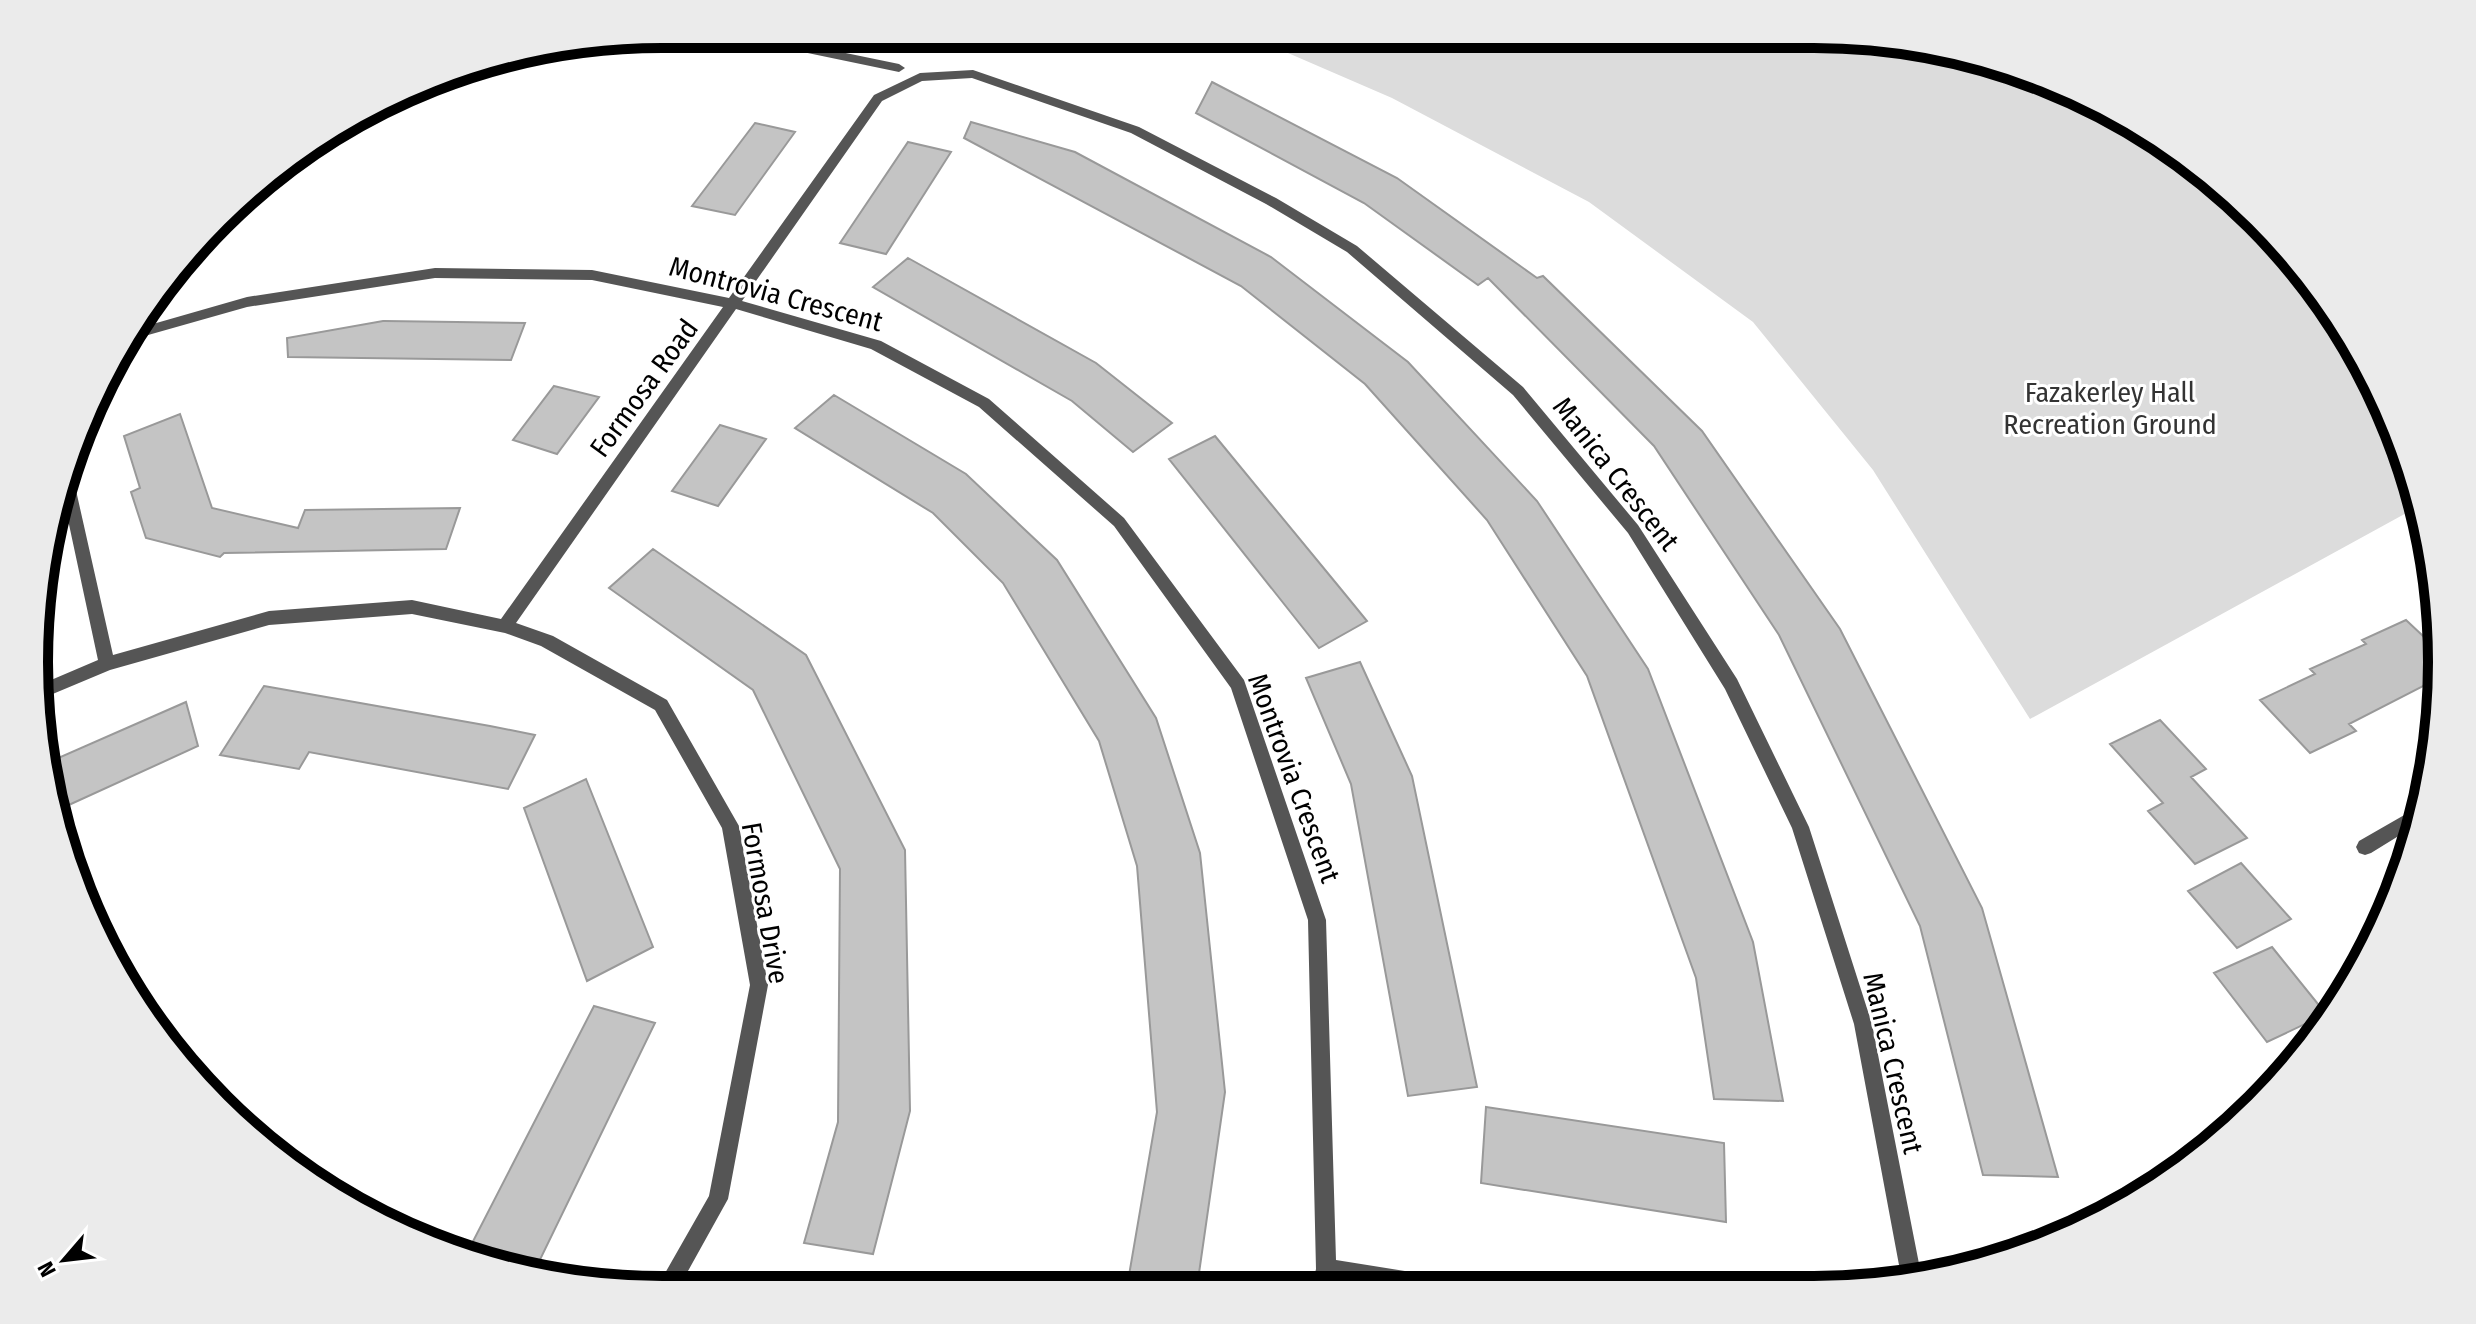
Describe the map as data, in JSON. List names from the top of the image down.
{
  "streets": {
    "street": [
      "Montrovia Crescent",
      "Formosa Road",
      "Manica Crescent",
      "Formosa Drive"
    ]
  },
  "crossings": [
    ["Montrovia Crescent", "Formosa Road"],
    ["Formosa Road", "Manica Crescent"],
    ["Formosa Road", "Formosa Drive"]
  ],
  "parks": ["Fazakerley Hall Recreation Ground"],
  "north": "bottom left"
}
